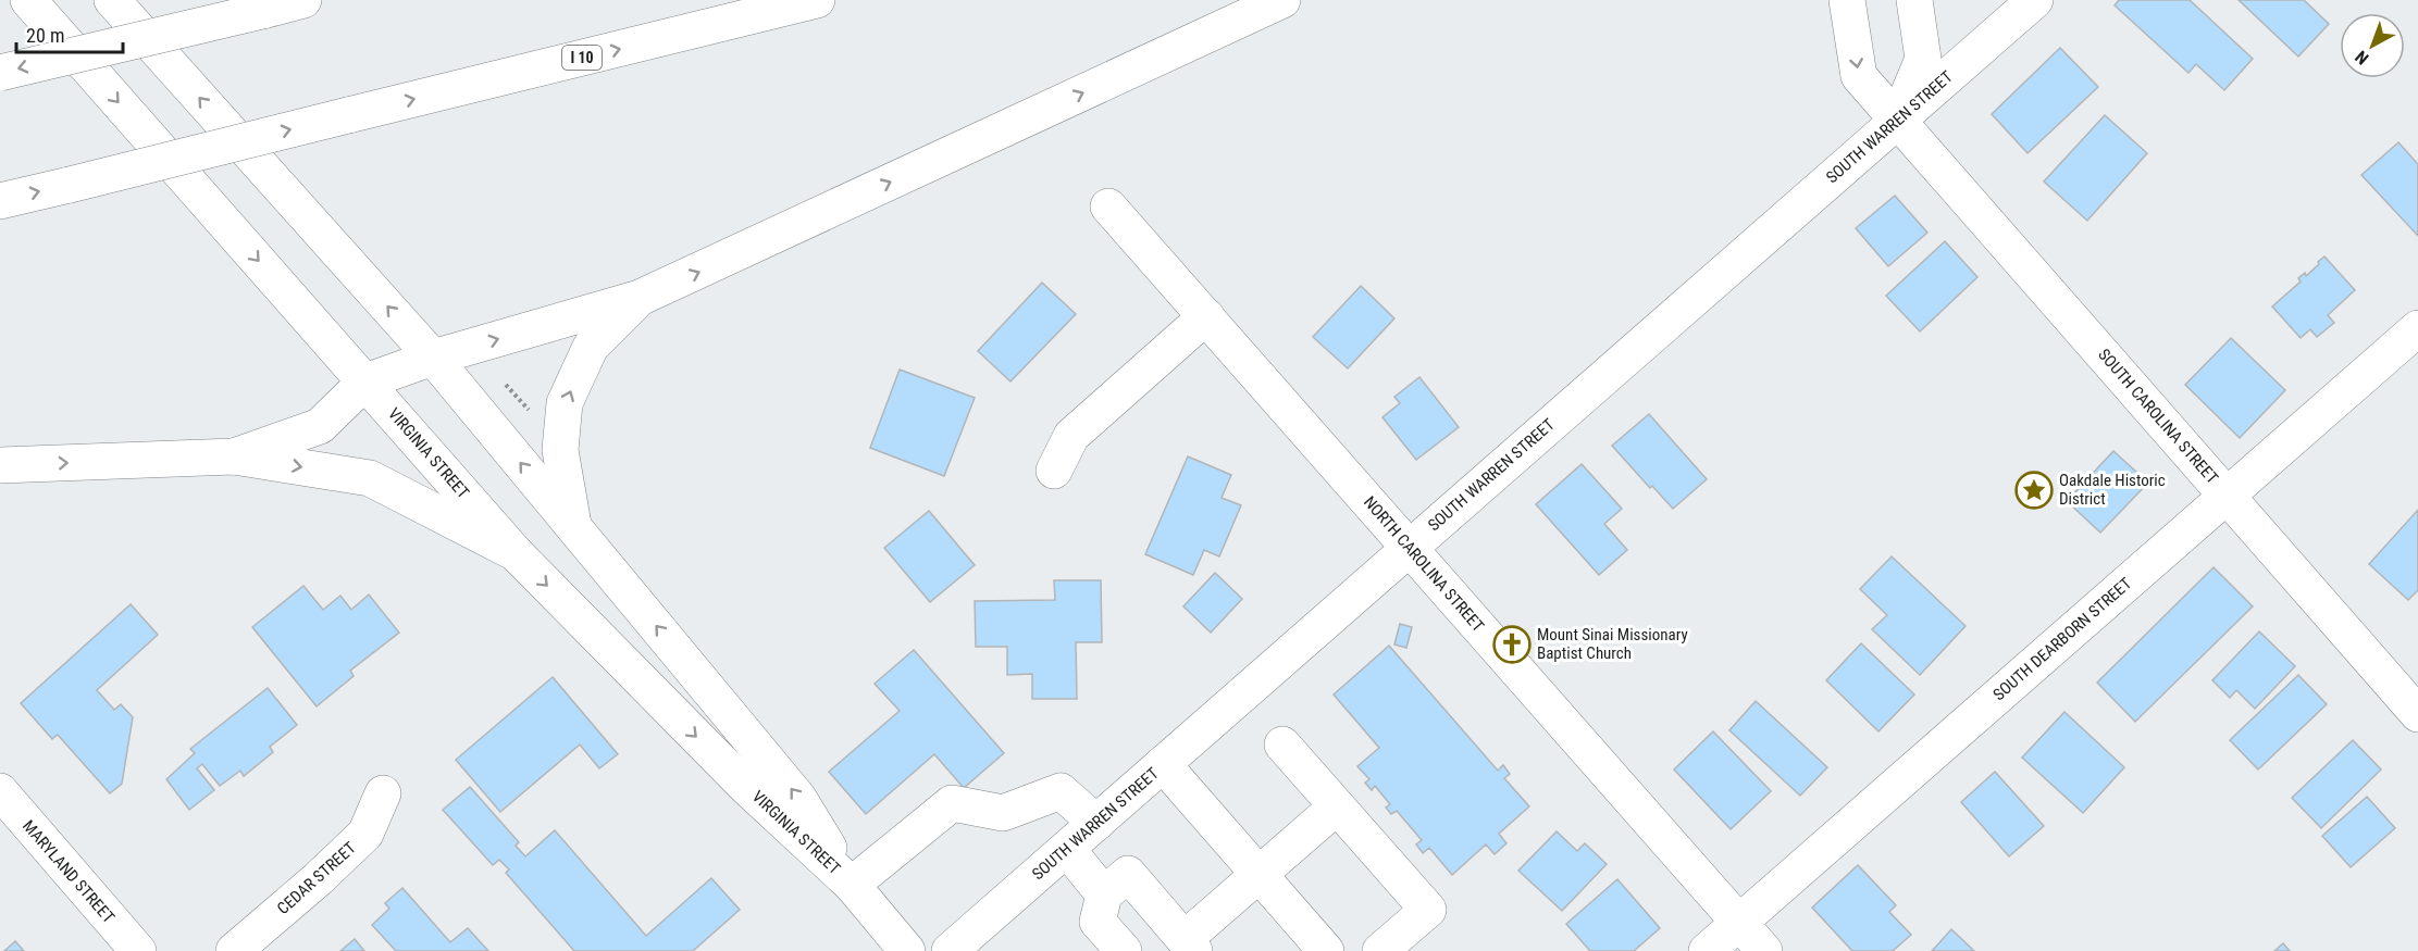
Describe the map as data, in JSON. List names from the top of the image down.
{
  "streets": {
    "main road": [
      "I 10",
      "SOUTH WARREN STREET",
      "SOUTH CAROLINA STREET",
      "VIRGINIA STREET",
      "NORTH CAROLINA STREET",
      "SOUTH DEARBORN STREET",
      "MARYLAND STREET",
      "CEDAR STREET"
    ]
  },
  "crossings": [
    ["SOUTH WARREN STREET", "SOUTH CAROLINA STREET"],
    ["SOUTH WARREN STREET", "NORTH CAROLINA STREET"],
    ["SOUTH CAROLINA STREET", "SOUTH DEARBORN STREET"],
    ["NORTH CAROLINA STREET", "SOUTH DEARBORN STREET"]
  ],
  "places": {
    "place": ["Oakdale Historic District"],
    "church": ["Mount Sinai Missionary Baptist Church"]
  },
  "scale_bar": "20 m",
  "north": "bottom left"
}
